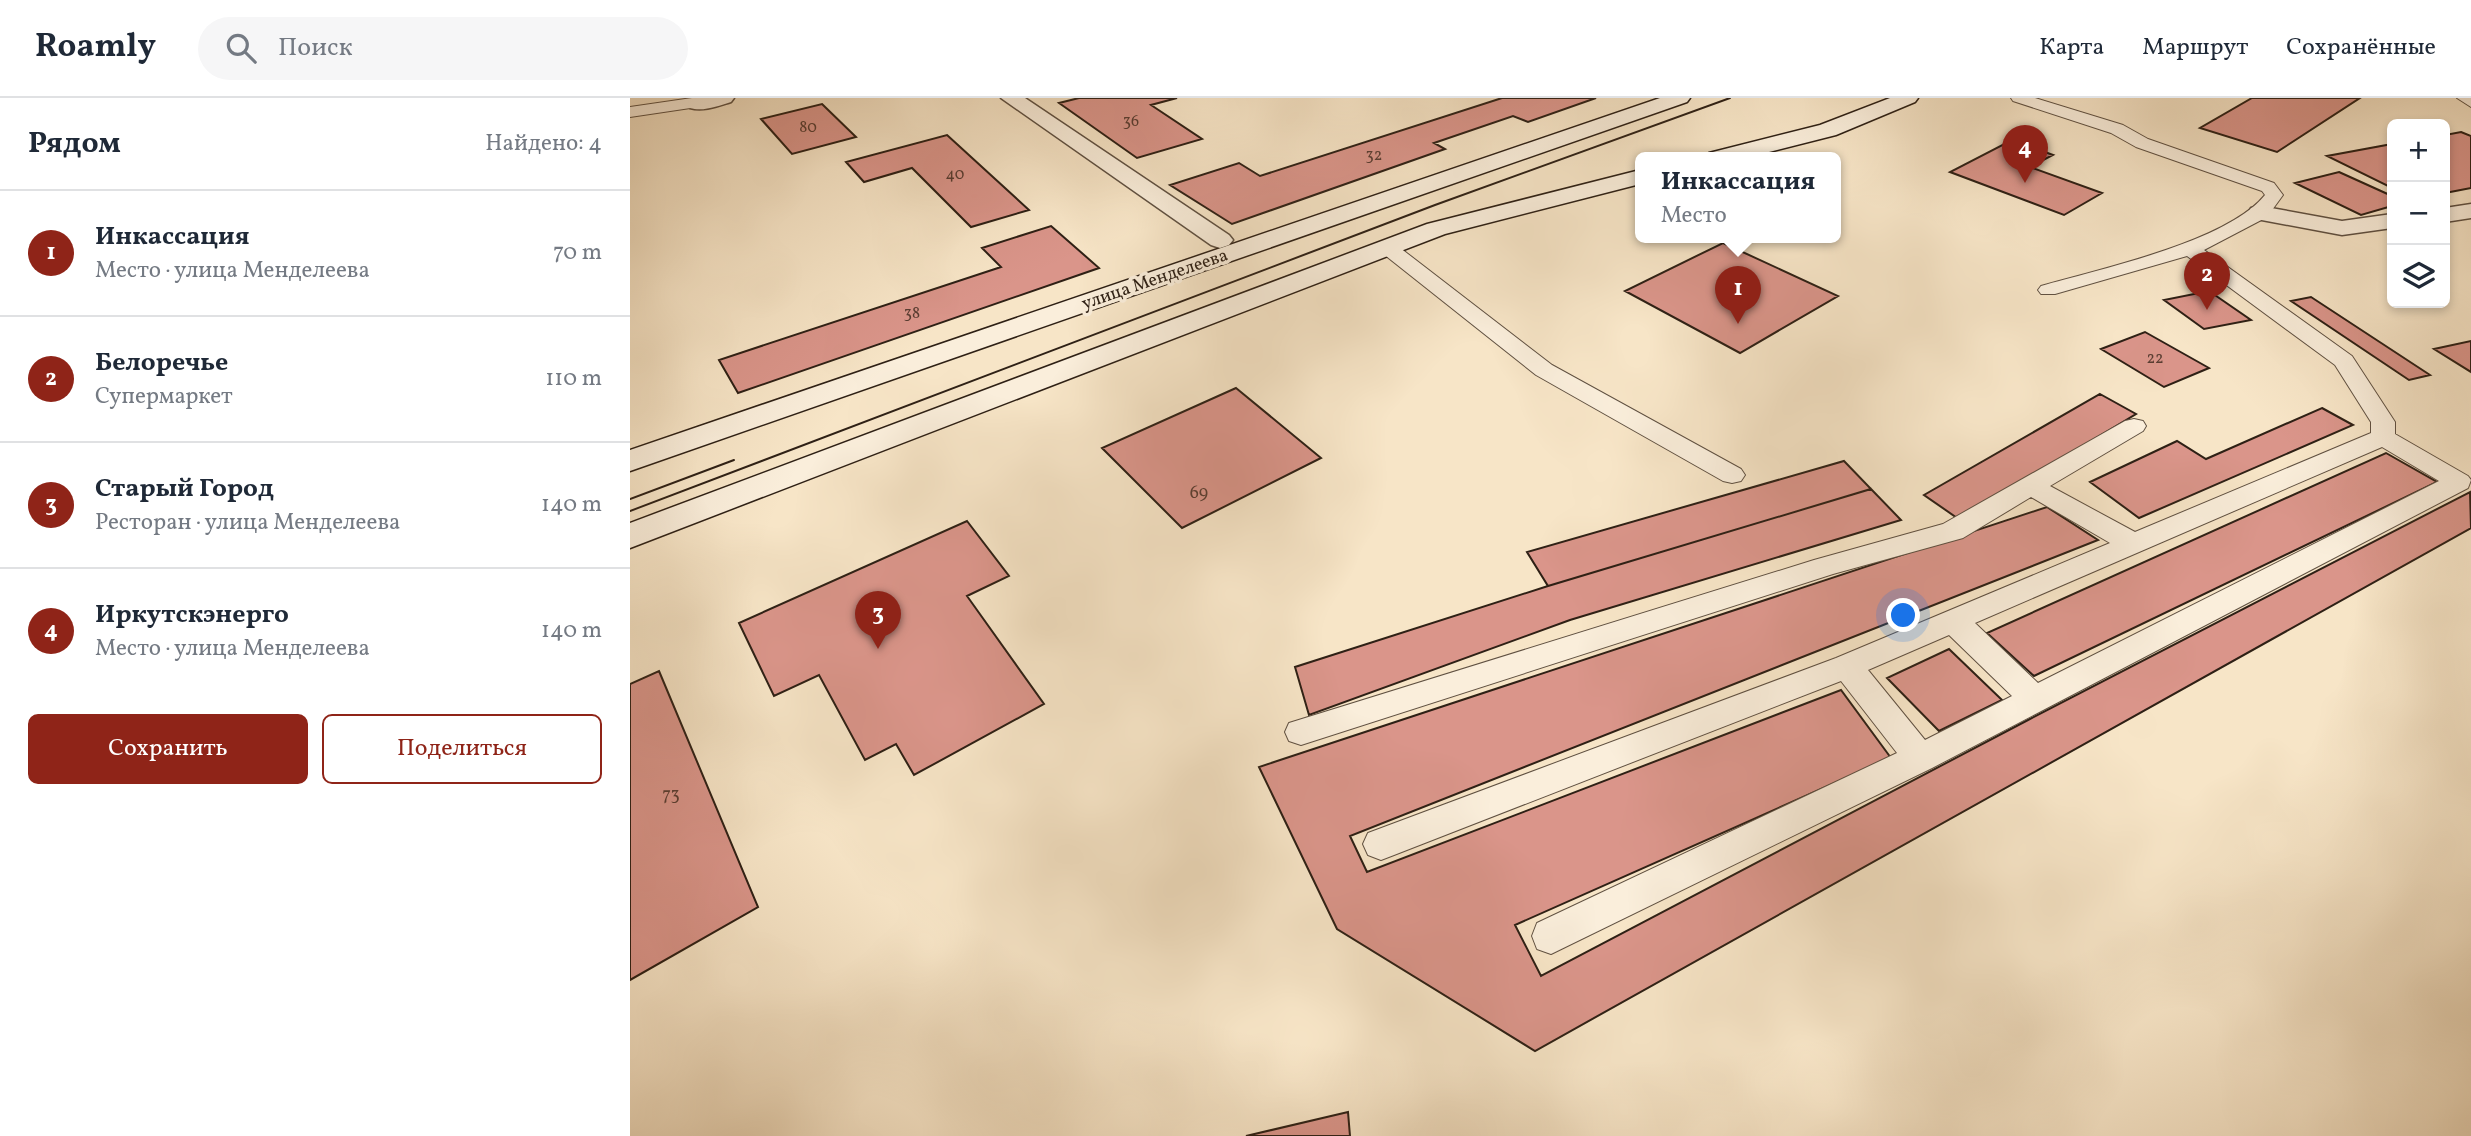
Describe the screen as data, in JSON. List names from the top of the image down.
{
  "streets": {
    "main road": ["улица Менделеева"]
  },
  "house_numbers": [
    "36",
    "80",
    "32",
    "40",
    "38",
    "22",
    "69",
    "73"
  ],
  "page": {
    "header": "Roamly",
    "search": "Поиск",
    "nav": ["Карта", "Маршрут", "Сохранённые"],
    "heading": ["Рядом", "Найдено: 4"],
    "map_buttons": ["+", "−"],
    "pins": [
      "4",
      "2",
      "1",
      "3"
    ],
    "popup": ["Инкассация", "Место"],
    "list": [
      {
        "mark": "1",
        "name": "Инкассация",
        "note": "Место · улица Менделеева",
        "value": "70 m"
      },
      {
        "mark": "2",
        "name": "Белоречье",
        "note": "Супермаркет",
        "value": "110 m"
      },
      {
        "mark": "3",
        "name": "Старый Город",
        "note": "Ресторан · улица Менделеева",
        "value": "140 m"
      },
      {
        "mark": "4",
        "name": "Иркутскэнерго",
        "note": "Место · улица Менделеева",
        "value": "140 m"
      }
    ],
    "buttons": ["Сохранить", "Поделиться"]
  }
}
